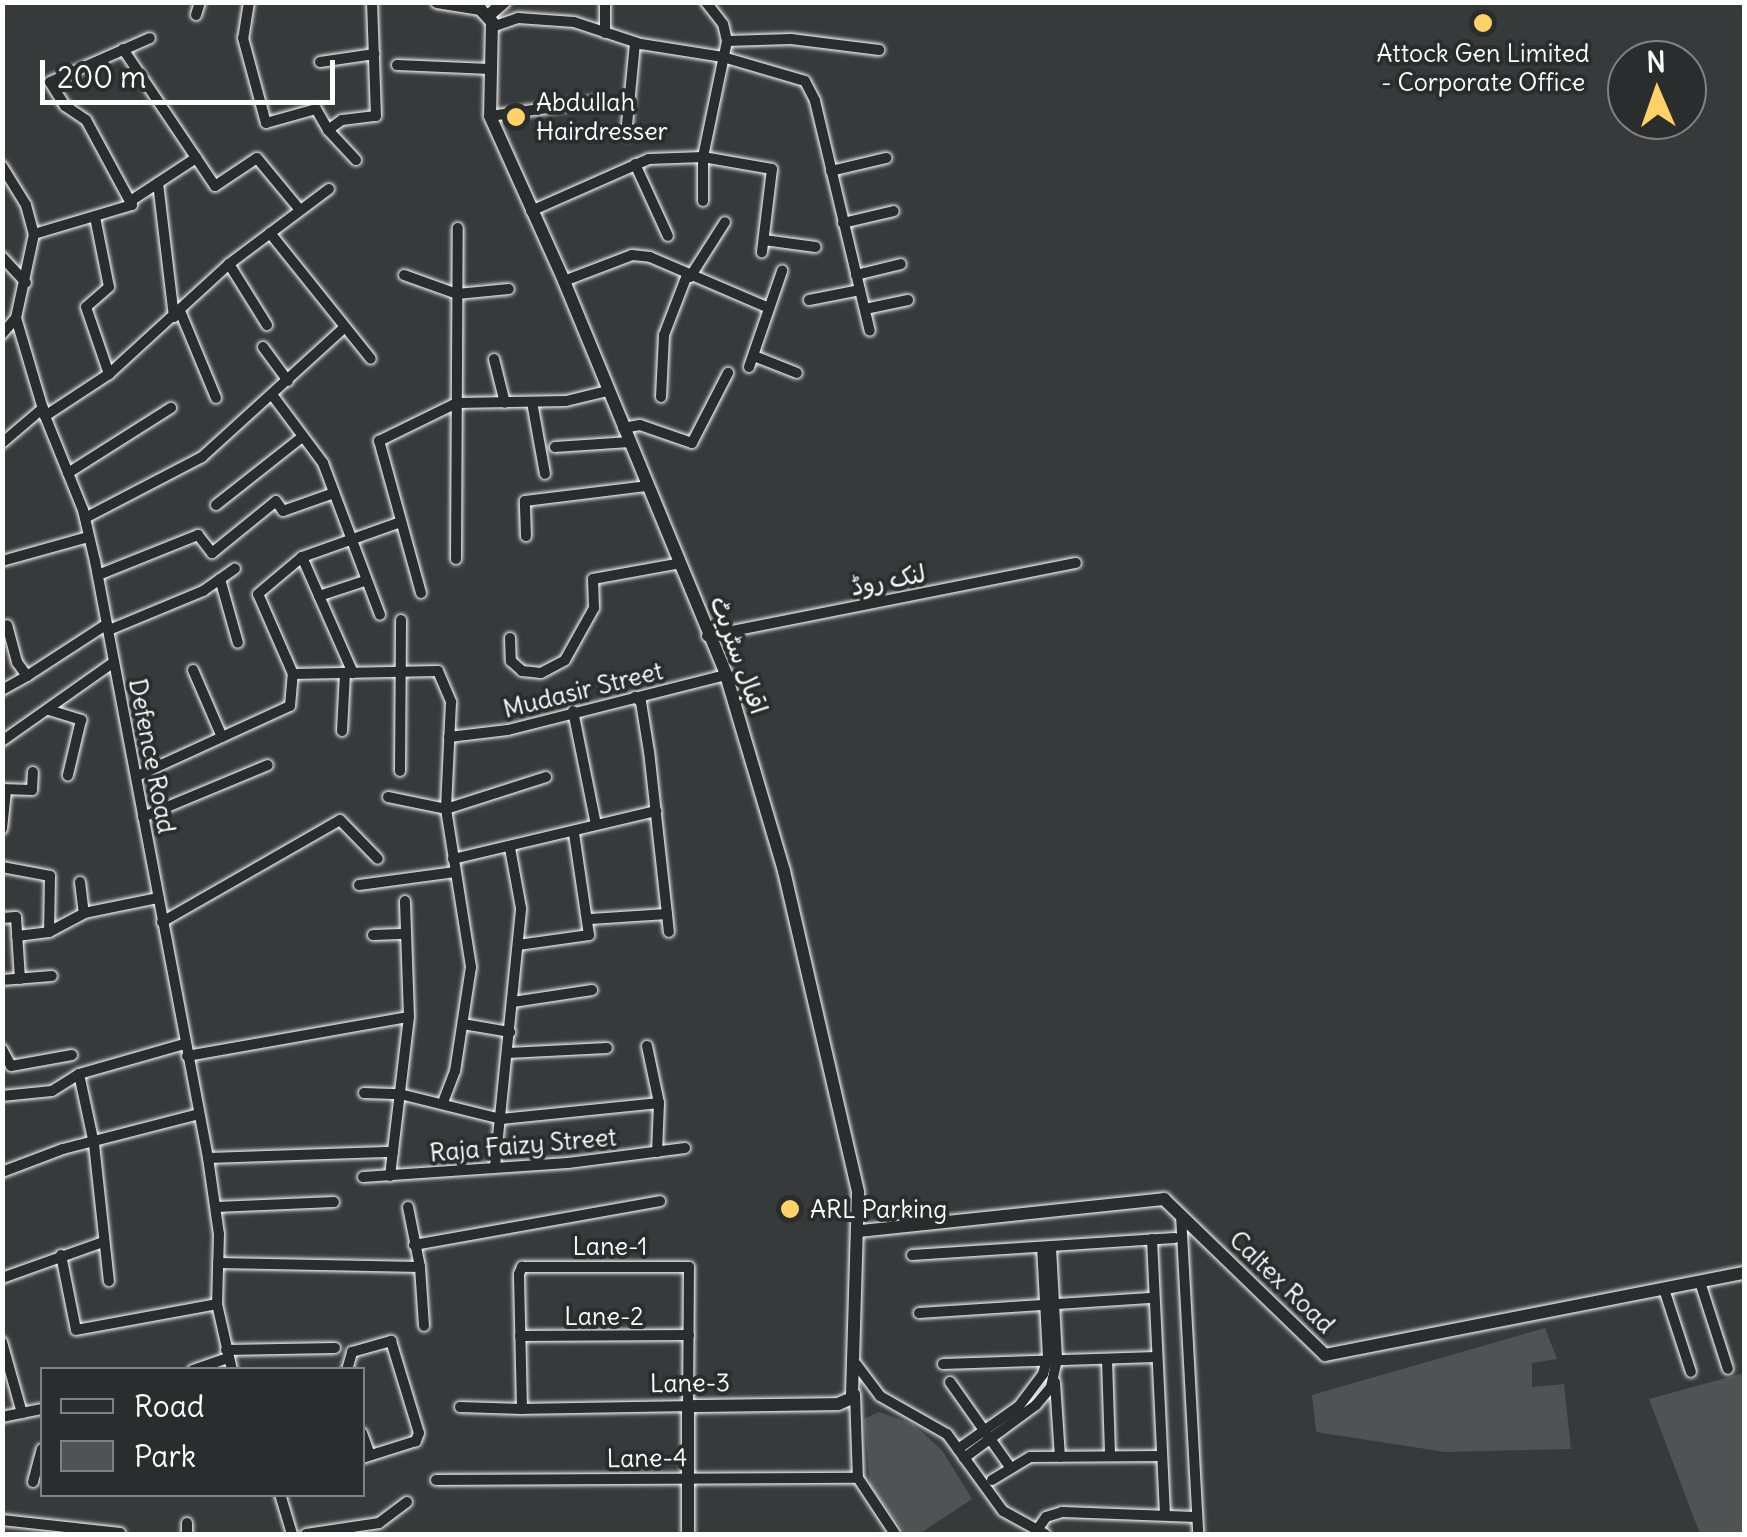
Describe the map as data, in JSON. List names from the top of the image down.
{
  "streets": {
    "street": [
      "لنک روڈ",
      "اقبال سٹریٹ",
      "Mudasir Street",
      "Defence Road",
      "Raja Faizy Street",
      "Lane-1",
      "Caltex Road",
      "Lane-2",
      "Lane-3",
      "Lane-4"
    ]
  },
  "crossings": [
    ["لنک روڈ", "اقبال سٹریٹ"],
    ["اقبال سٹریٹ", "Mudasir Street"],
    ["اقبال سٹریٹ", "Caltex Road"],
    ["اقبال سٹریٹ", "Lane-3"],
    ["Lane-1", "Lane-2"]
  ],
  "places": ["Attock Gen Limited - Corporate Office", "Abdullah Hairdresser", "ARL Parking"],
  "legend": ["Road", "Park"],
  "scale_bar": "200 m",
  "north": "top"
}
